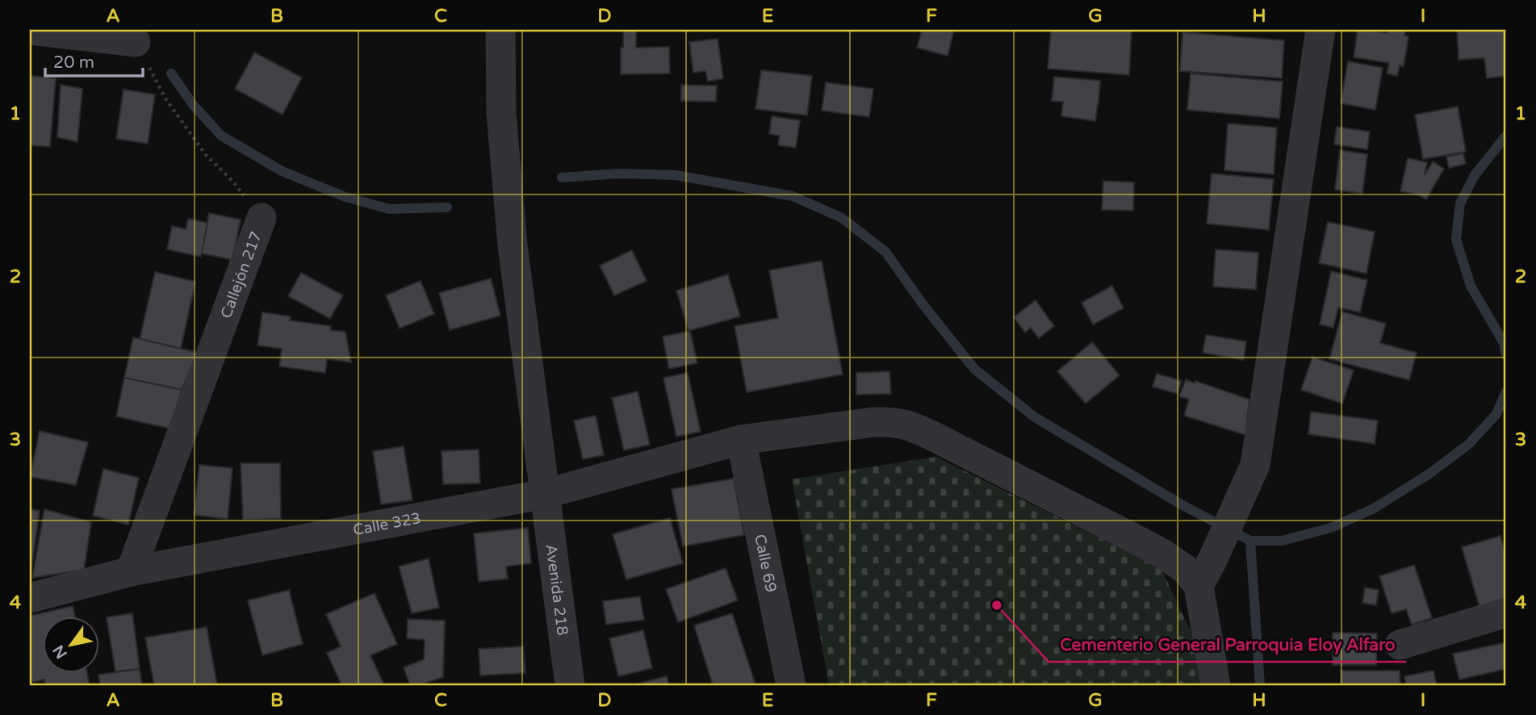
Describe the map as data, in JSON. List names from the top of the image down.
{
  "streets": {
    "street": [
      "Callejón 217",
      "Calle 323",
      "Calle 69",
      "Avenida 218"
    ]
  },
  "crossings": [
    ["Callejón 217", "Calle 323"],
    ["Calle 323", "Calle 69"],
    ["Calle 323", "Avenida 218"]
  ],
  "places": ["Cementerio General Parroquia Eloy Alfaro"],
  "scale_bar": "20 m",
  "north": "bottom left",
  "grid": {
    "columns": [
      "A",
      "B",
      "C",
      "D",
      "E",
      "F",
      "G",
      "H",
      "I"
    ],
    "rows": [
      "1",
      "2",
      "3",
      "4"
    ]
  }
}
